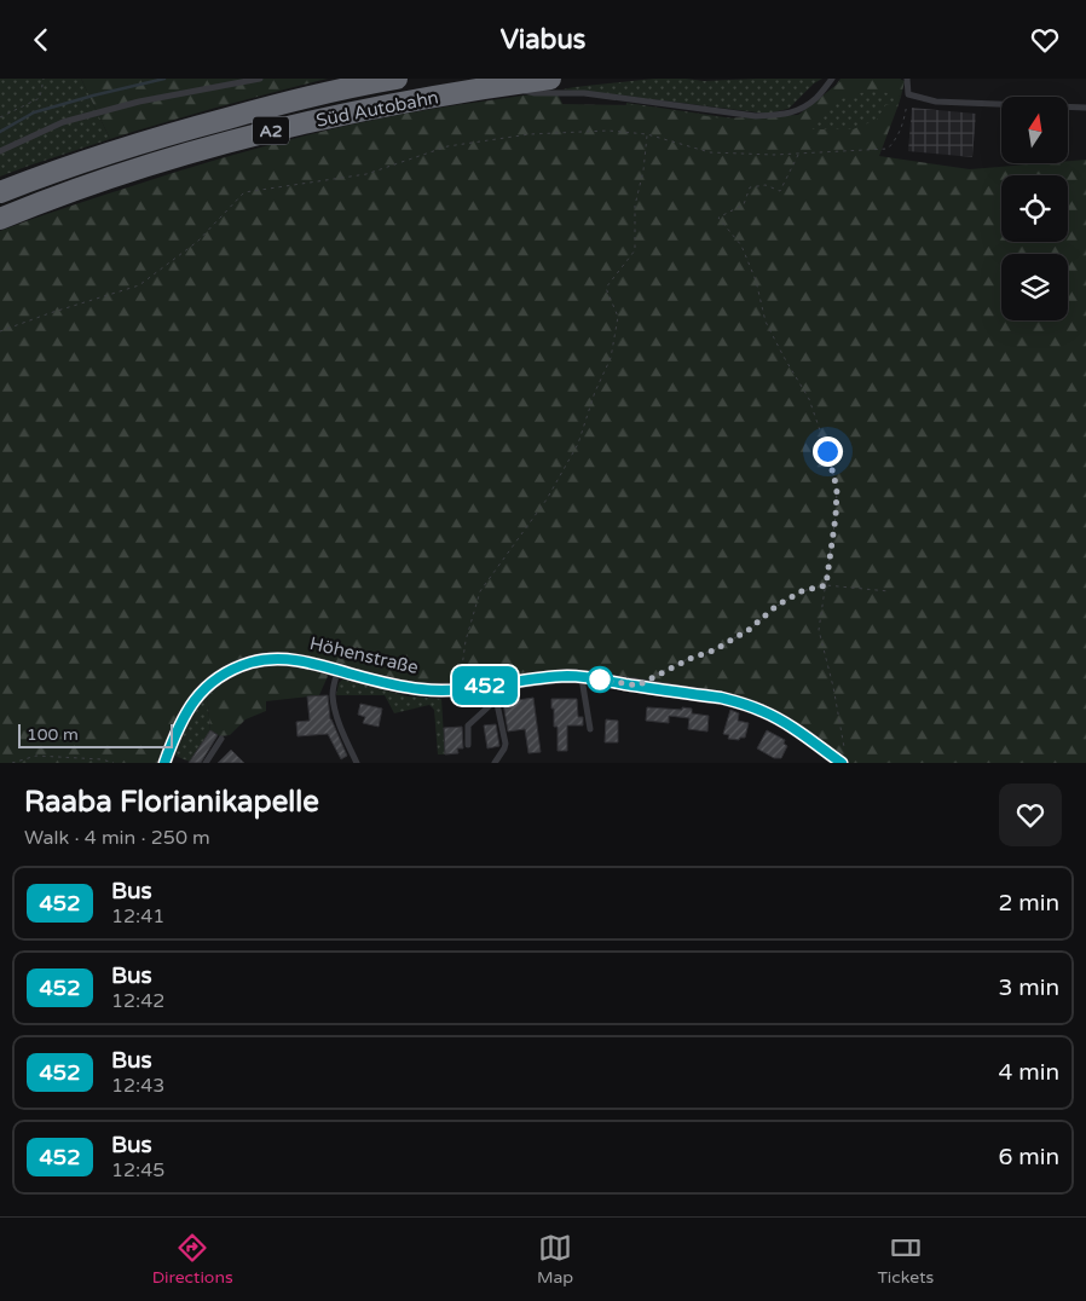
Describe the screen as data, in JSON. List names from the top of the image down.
{
  "streets": {
    "highway": ["Süd Autobahn", "A2"],
    "street": ["Höhenstraße"]
  },
  "lines": ["bus line 452"],
  "scale_bar": "100 m",
  "north": "top",
  "page": {
    "header": "Viabus",
    "on_map": "452",
    "scale": "100 m",
    "heading": ["Raaba Florianikapelle", "Walk · 4 min · 250 m"],
    "list": [
      {
        "mark": "452",
        "name": "Bus",
        "note": "12:41",
        "value": "2 min"
      },
      {
        "mark": "452",
        "name": "Bus",
        "note": "12:42",
        "value": "3 min"
      },
      {
        "mark": "452",
        "name": "Bus",
        "note": "12:43",
        "value": "4 min"
      },
      {
        "mark": "452",
        "name": "Bus",
        "note": "12:45",
        "value": "6 min"
      }
    ],
    "tabs": ["Directions", "Map", "Tickets"]
  }
}
